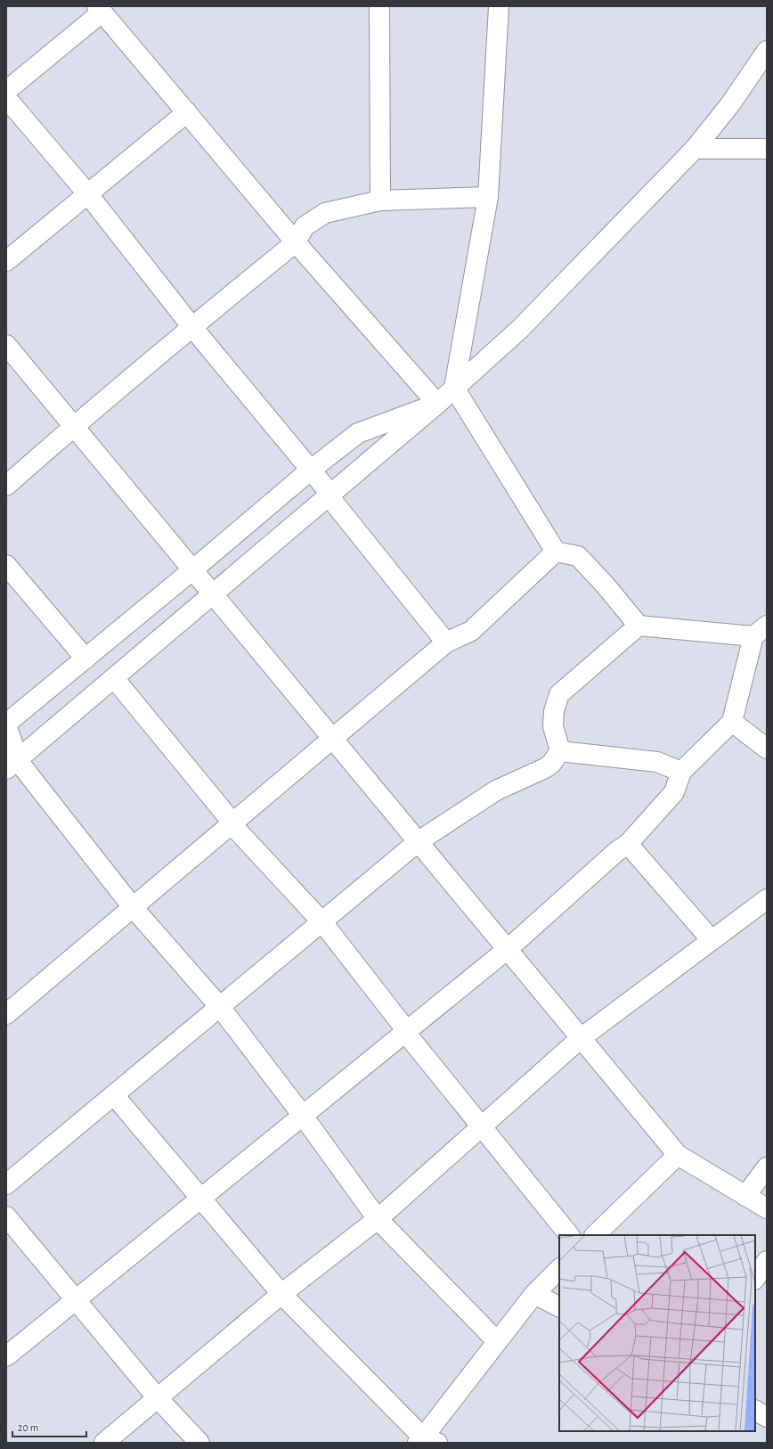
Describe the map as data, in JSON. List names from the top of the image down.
{
  "scale_bar": "20 m"
}
